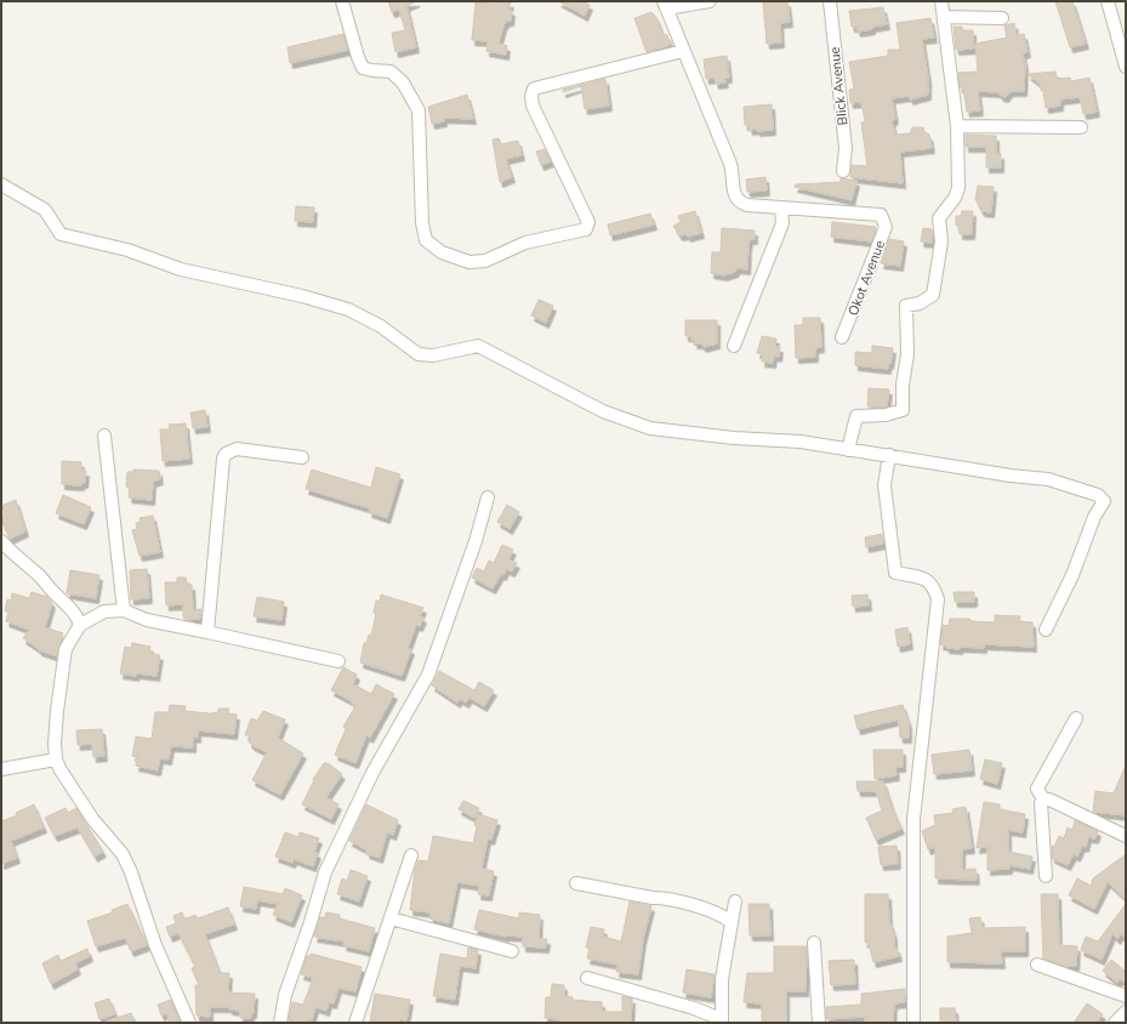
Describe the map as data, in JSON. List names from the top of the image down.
{
  "streets": {
    "street": ["Blick Avenue", "Okot Avenue"]
  }
}
